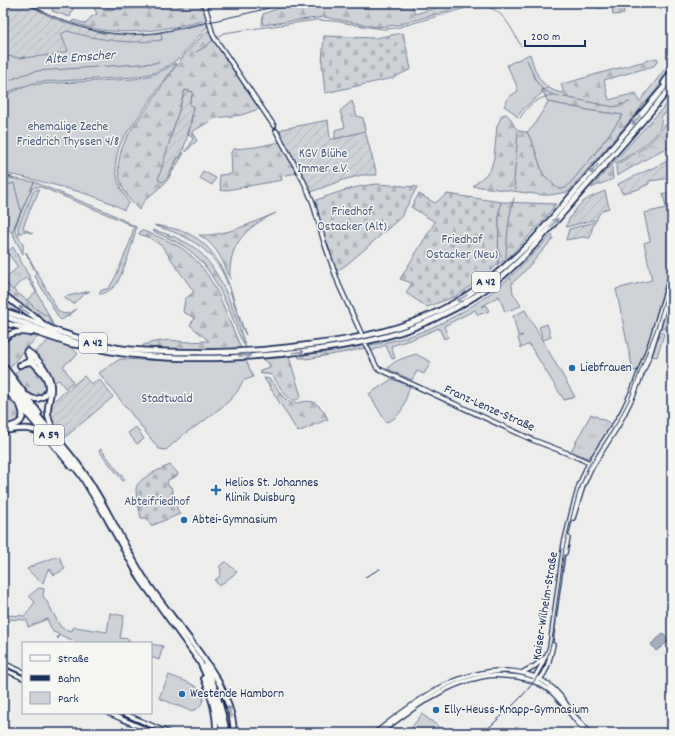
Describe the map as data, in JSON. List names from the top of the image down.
{
  "streets": {
    "highway": ["A 42", "A 59"],
    "main road": ["Franz-Lenze-Straße", "Kaiser-Wilhelm-Straße"]
  },
  "crossings": [
    ["Franz-Lenze-Straße", "Kaiser-Wilhelm-Straße"]
  ],
  "water": ["Alte Emscher"],
  "parks": [
    "ehemalige Zeche Friedrich Thyssen 4/8",
    "KGV Blühe Immer e.V.",
    "Friedhof Ostacker (Alt)",
    "Friedhof Ostacker (Neu)",
    "Stadtwald",
    "Abteifriedhof"
  ],
  "places": {
    "other": [
      "Liebfrauen",
      "Abtei-Gymnasium",
      "Westende Hamborn",
      "Elly-Heuss-Knapp-Gymnasium"
    ],
    "health": ["Helios St. Johannes Klinik Duisburg"]
  },
  "legend": ["Straße", "Bahn", "Park"],
  "scale_bar": "200 m"
}
